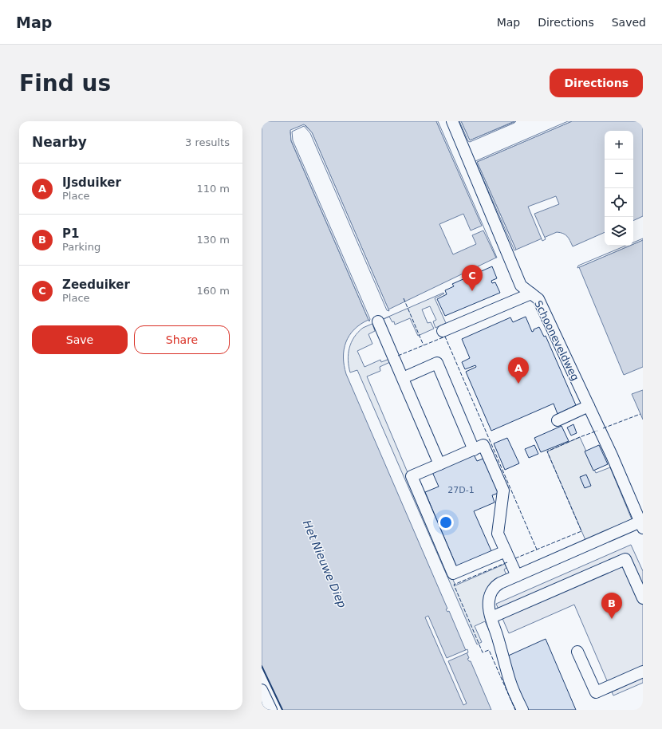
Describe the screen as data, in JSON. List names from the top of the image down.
{
  "streets": {
    "street": ["Schooneveldweg"]
  },
  "water": ["Het Nieuwe Diep"],
  "house_numbers": ["27D-1"],
  "page": {
    "header": "Map",
    "nav": ["Map", "Directions", "Saved"],
    "buttons": [
      "Directions",
      ["Save", "Share"]
    ],
    "title": "Find us",
    "heading": ["Nearby", "3 results"],
    "map_buttons": ["+", "−"],
    "list": [
      {
        "mark": "A",
        "name": "IJsduiker",
        "note": "Place",
        "value": "110 m"
      },
      {
        "mark": "B",
        "name": "P1",
        "note": "Parking",
        "value": "130 m"
      },
      {
        "mark": "C",
        "name": "Zeeduiker",
        "note": "Place",
        "value": "160 m"
      }
    ],
    "pins": ["C", "A", "B"]
  }
}
